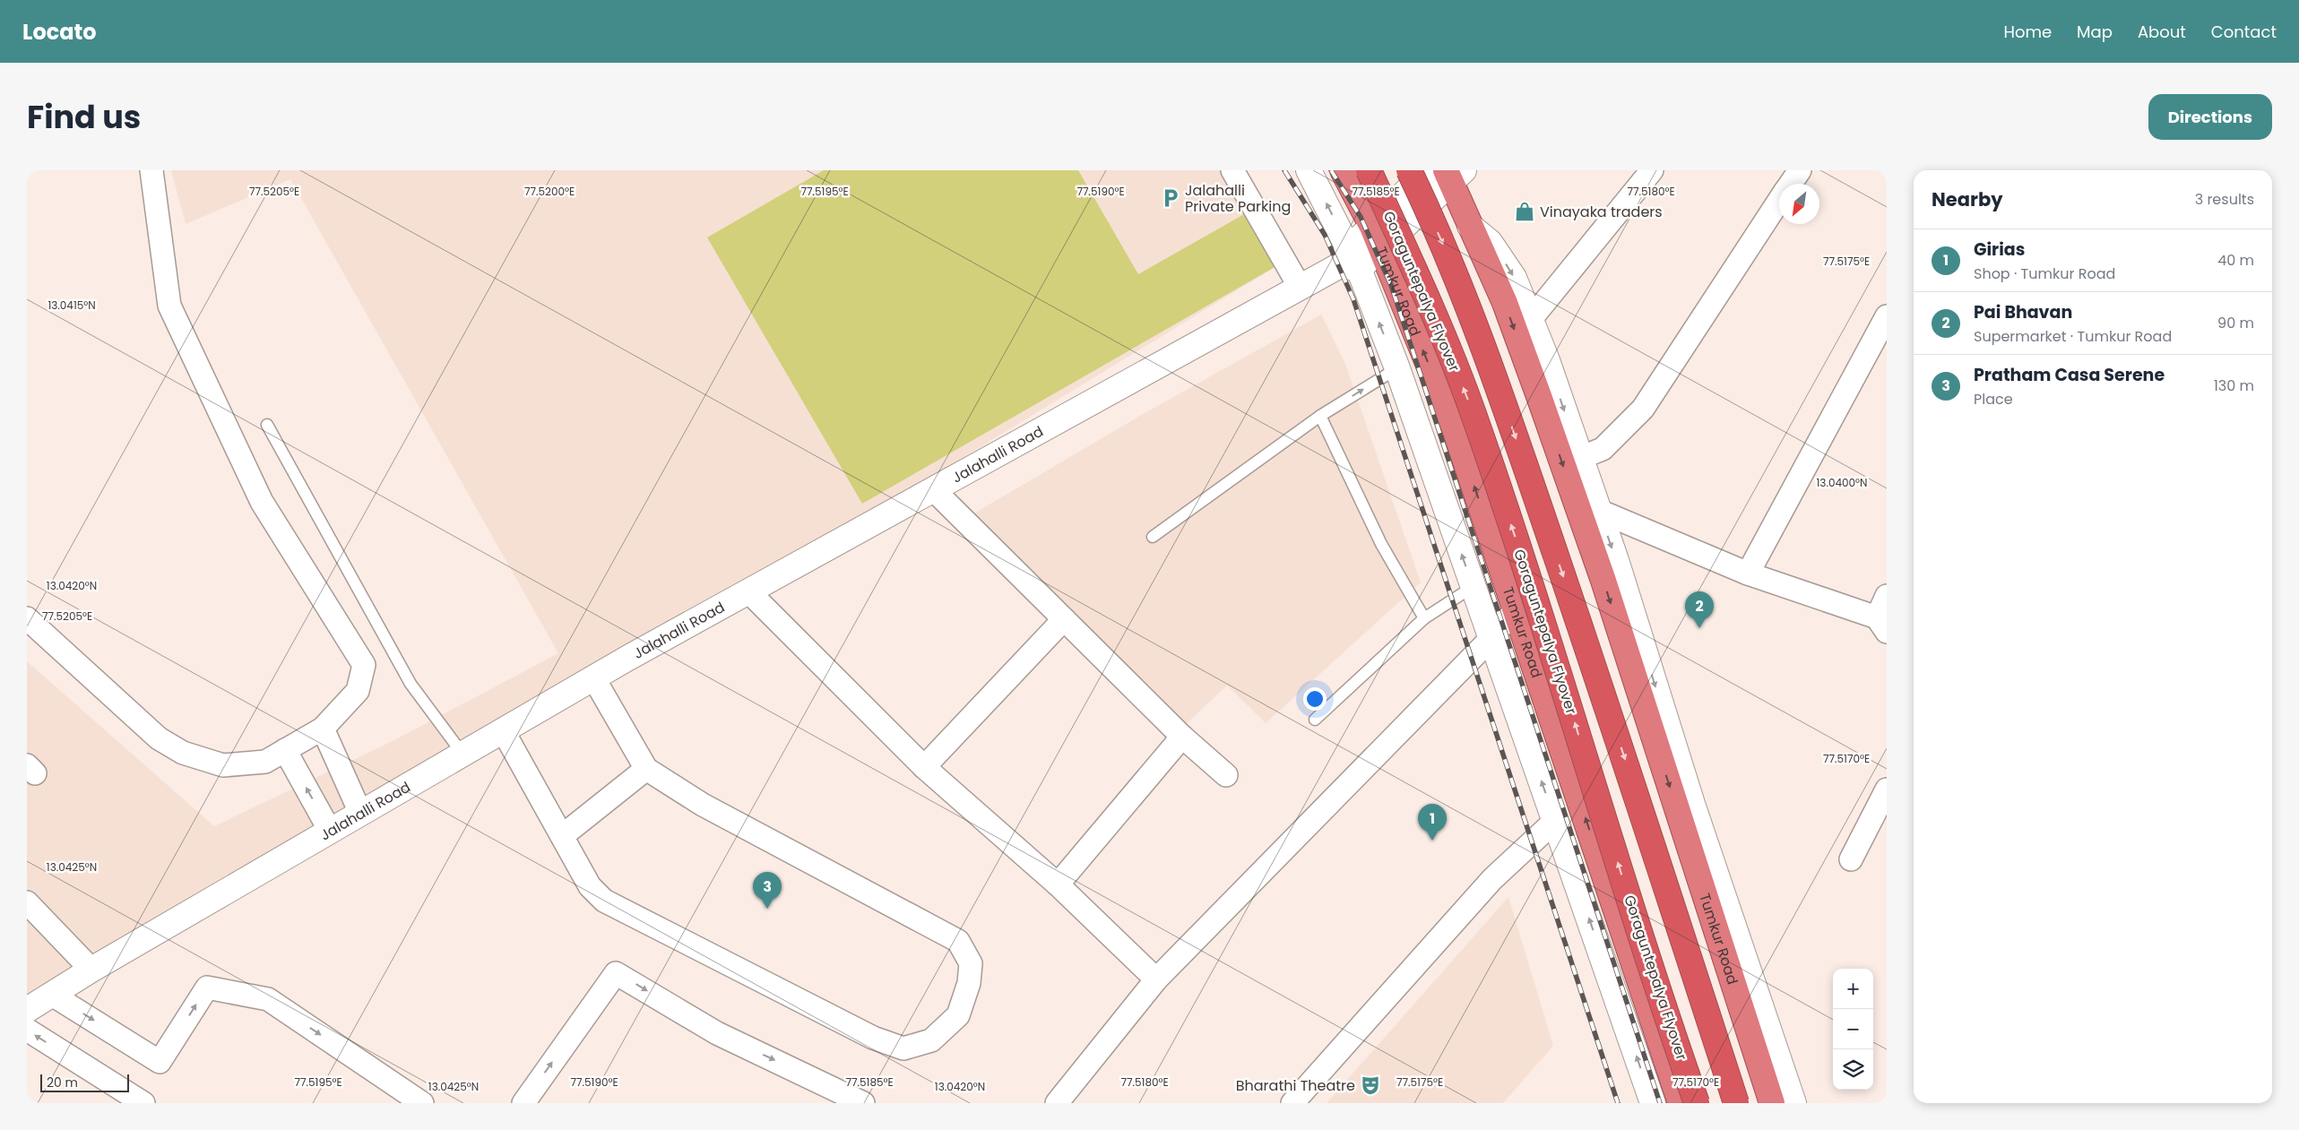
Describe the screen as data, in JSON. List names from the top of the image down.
{
  "streets": {
    "highway": ["Tumkur Road", "Goraguntepalya Flyover"],
    "street": ["Jalahalli Road"]
  },
  "crossings": [
    ["Tumkur Road", "Jalahalli Road"]
  ],
  "places": {
    "parking": ["Jalahalli Private Parking"],
    "shop": ["Vinayaka traders"],
    "theatre": ["Bharathi Theatre"]
  },
  "scale_bar": "20 m",
  "north": "bottom left",
  "page": {
    "header": "Locato",
    "nav": [
      "Home",
      "Map",
      "About",
      "Contact"
    ],
    "title": "Find us",
    "buttons": "Directions",
    "heading": ["Nearby", "3 results"],
    "list": [
      {
        "mark": "1",
        "name": "Girias",
        "note": "Shop · Tumkur Road",
        "value": "40 m"
      },
      {
        "mark": "2",
        "name": "Pai Bhavan",
        "note": "Supermarket · Tumkur Road",
        "value": "90 m"
      },
      {
        "mark": "3",
        "name": "Pratham Casa Serene",
        "note": "Place",
        "value": "130 m"
      }
    ],
    "pins": ["2", "1", "3"],
    "map_buttons": ["+", "−"],
    "scale": "20 m"
  },
  "coordinates": [
    "77.5205°E",
    "77.5200°E",
    "77.5195°E",
    "77.5190°E",
    "77.5185°E",
    "77.5180°E",
    "77.5175°E",
    "13.0415°N",
    "13.0400°N",
    "13.0420°N",
    "77.5170°E",
    "13.0425°N"
  ]
}
